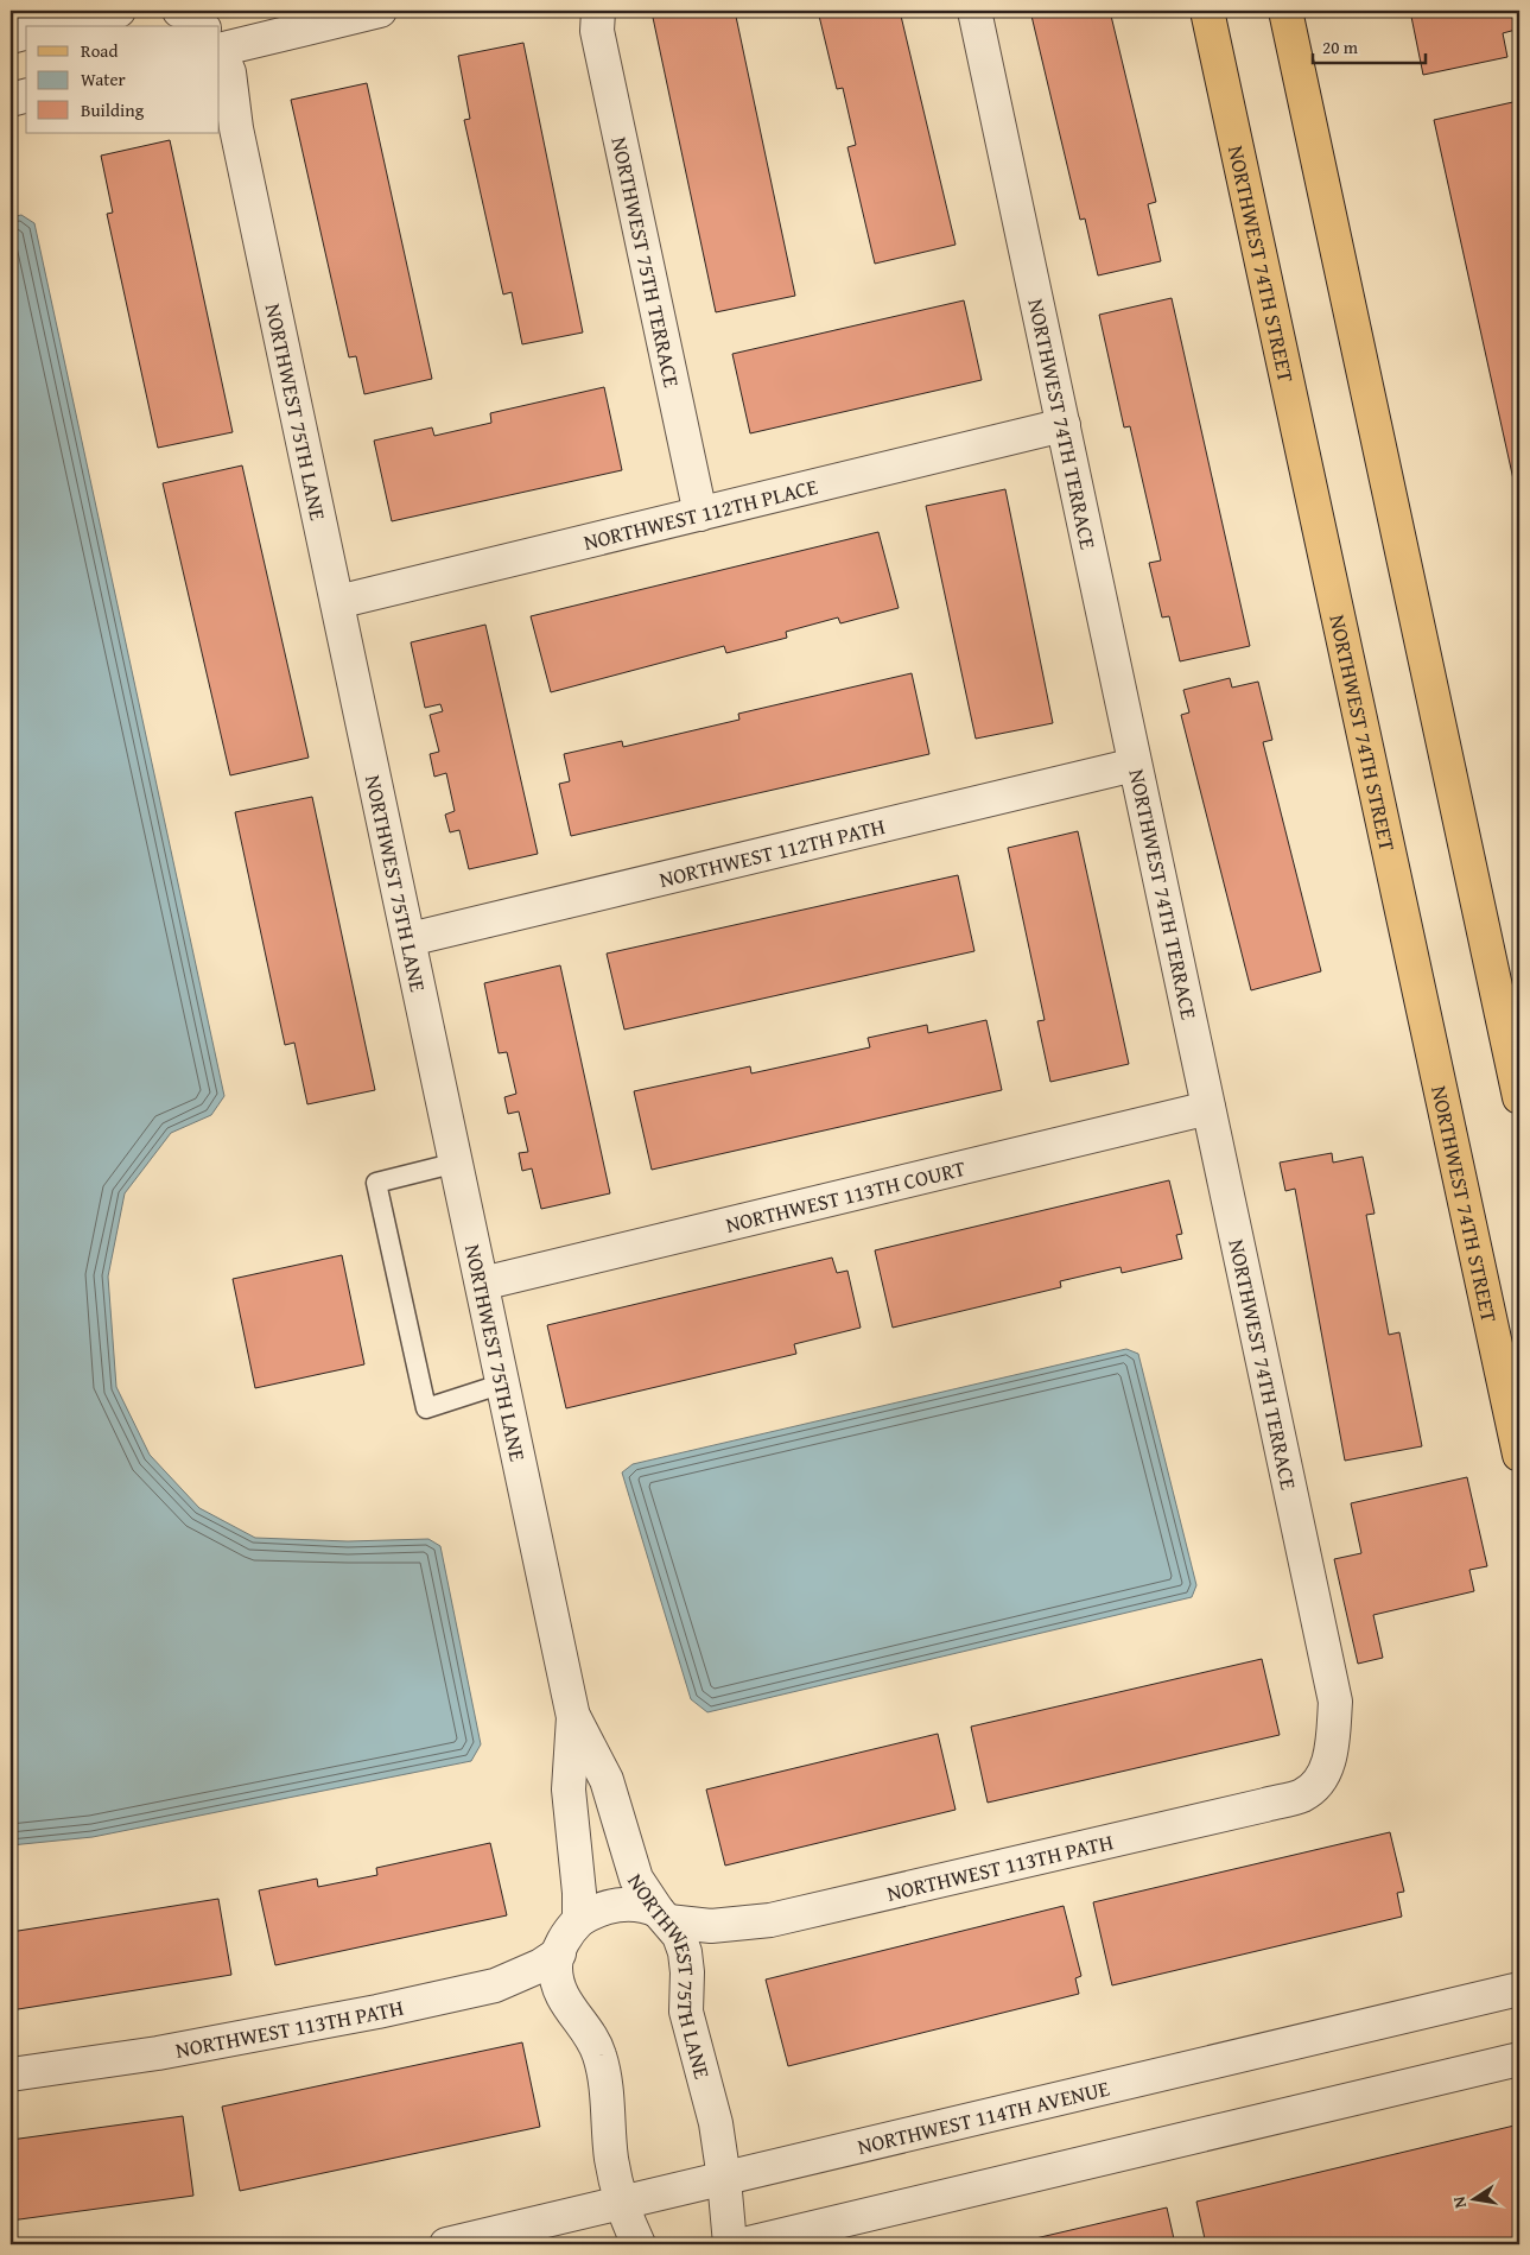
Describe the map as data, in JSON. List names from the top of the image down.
{
  "streets": {
    "main road": ["NORTHWEST 74TH STREET"],
    "street": [
      "NORTHWEST 75TH TERRACE",
      "NORTHWEST 75TH LANE",
      "NORTHWEST 74TH TERRACE",
      "NORTHWEST 112TH PLACE",
      "NORTHWEST 112TH PATH",
      "NORTHWEST 113TH COURT",
      "NORTHWEST 113TH PATH",
      "NORTHWEST 114TH AVENUE"
    ]
  },
  "crossings": [
    ["NORTHWEST 75TH TERRACE", "NORTHWEST 112TH PLACE"],
    ["NORTHWEST 75TH LANE", "NORTHWEST 112TH PLACE"],
    ["NORTHWEST 75TH LANE", "NORTHWEST 112TH PATH"],
    ["NORTHWEST 75TH LANE", "NORTHWEST 113TH COURT"],
    ["NORTHWEST 75TH LANE", "NORTHWEST 113TH PATH"],
    ["NORTHWEST 75TH LANE", "NORTHWEST 114TH AVENUE"],
    ["NORTHWEST 74TH TERRACE", "NORTHWEST 112TH PLACE"],
    ["NORTHWEST 74TH TERRACE", "NORTHWEST 112TH PATH"],
    ["NORTHWEST 74TH TERRACE", "NORTHWEST 113TH COURT"],
    ["NORTHWEST 74TH TERRACE", "NORTHWEST 113TH PATH"]
  ],
  "legend": ["Road", "Water", "Building"],
  "scale_bar": "20 m",
  "north": "left"
}
